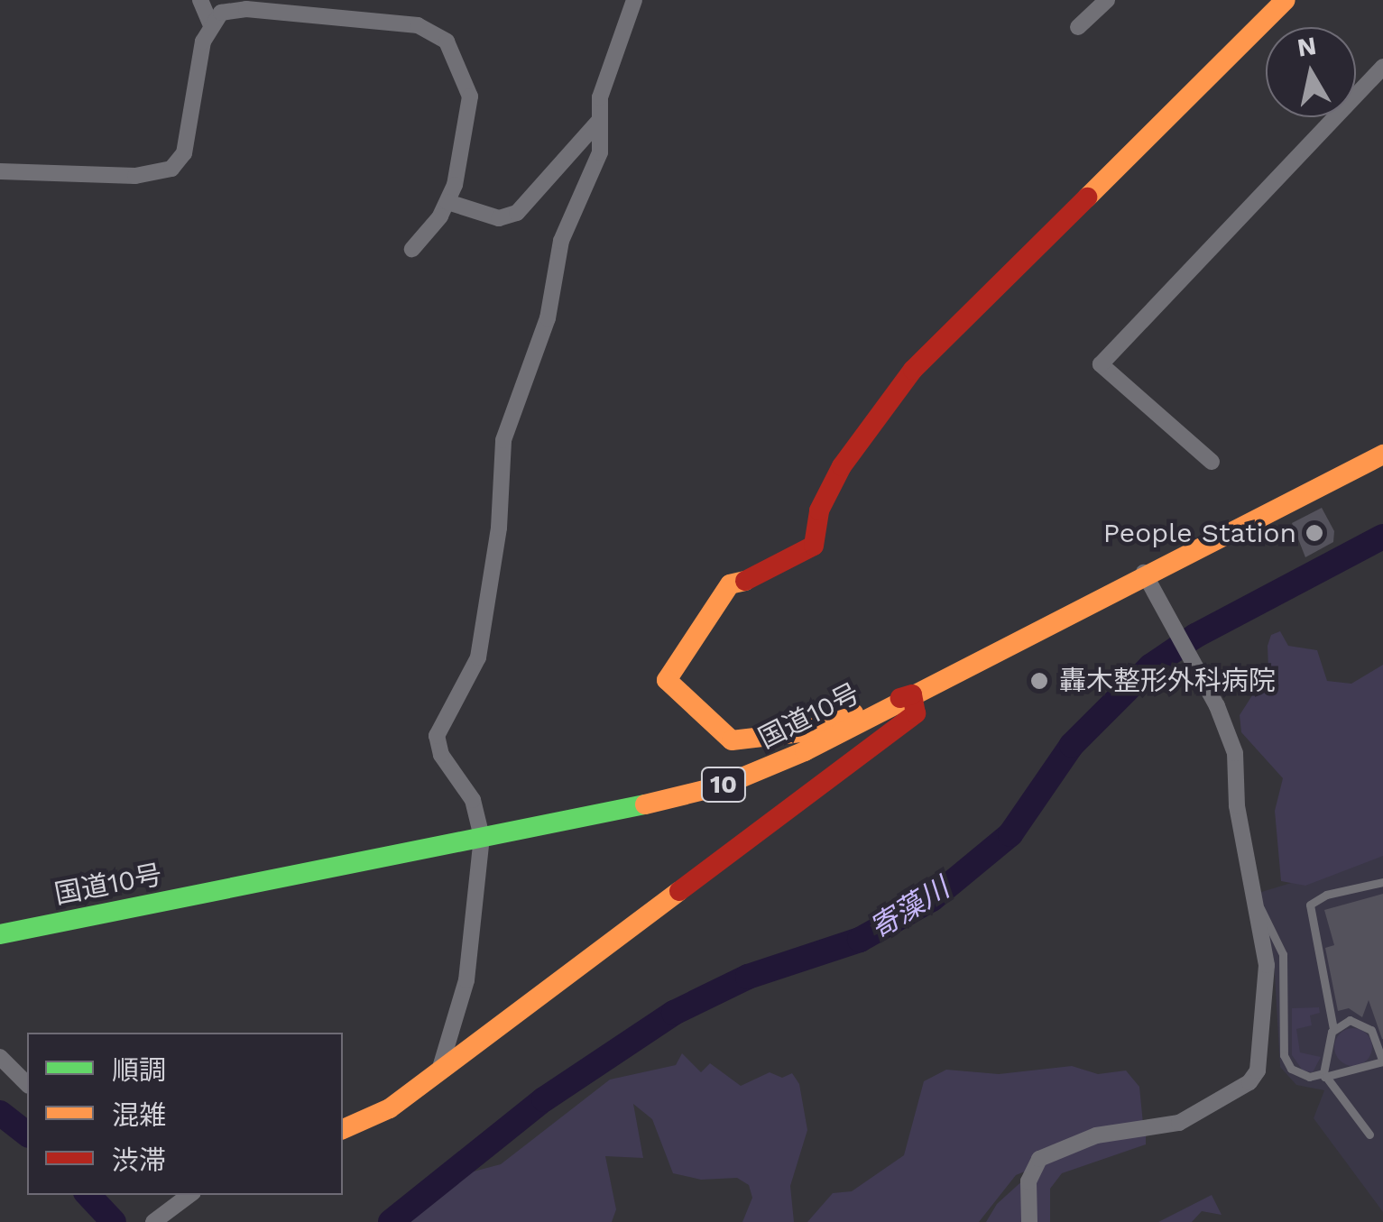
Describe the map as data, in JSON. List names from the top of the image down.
{
  "streets": {
    "main road": ["国道10号", "10"]
  },
  "water": ["寄藻川"],
  "places": ["People Station", "轟木整形外科病院"],
  "legend": ["順調", "混雑", "渋滞"],
  "north": "top"
}
